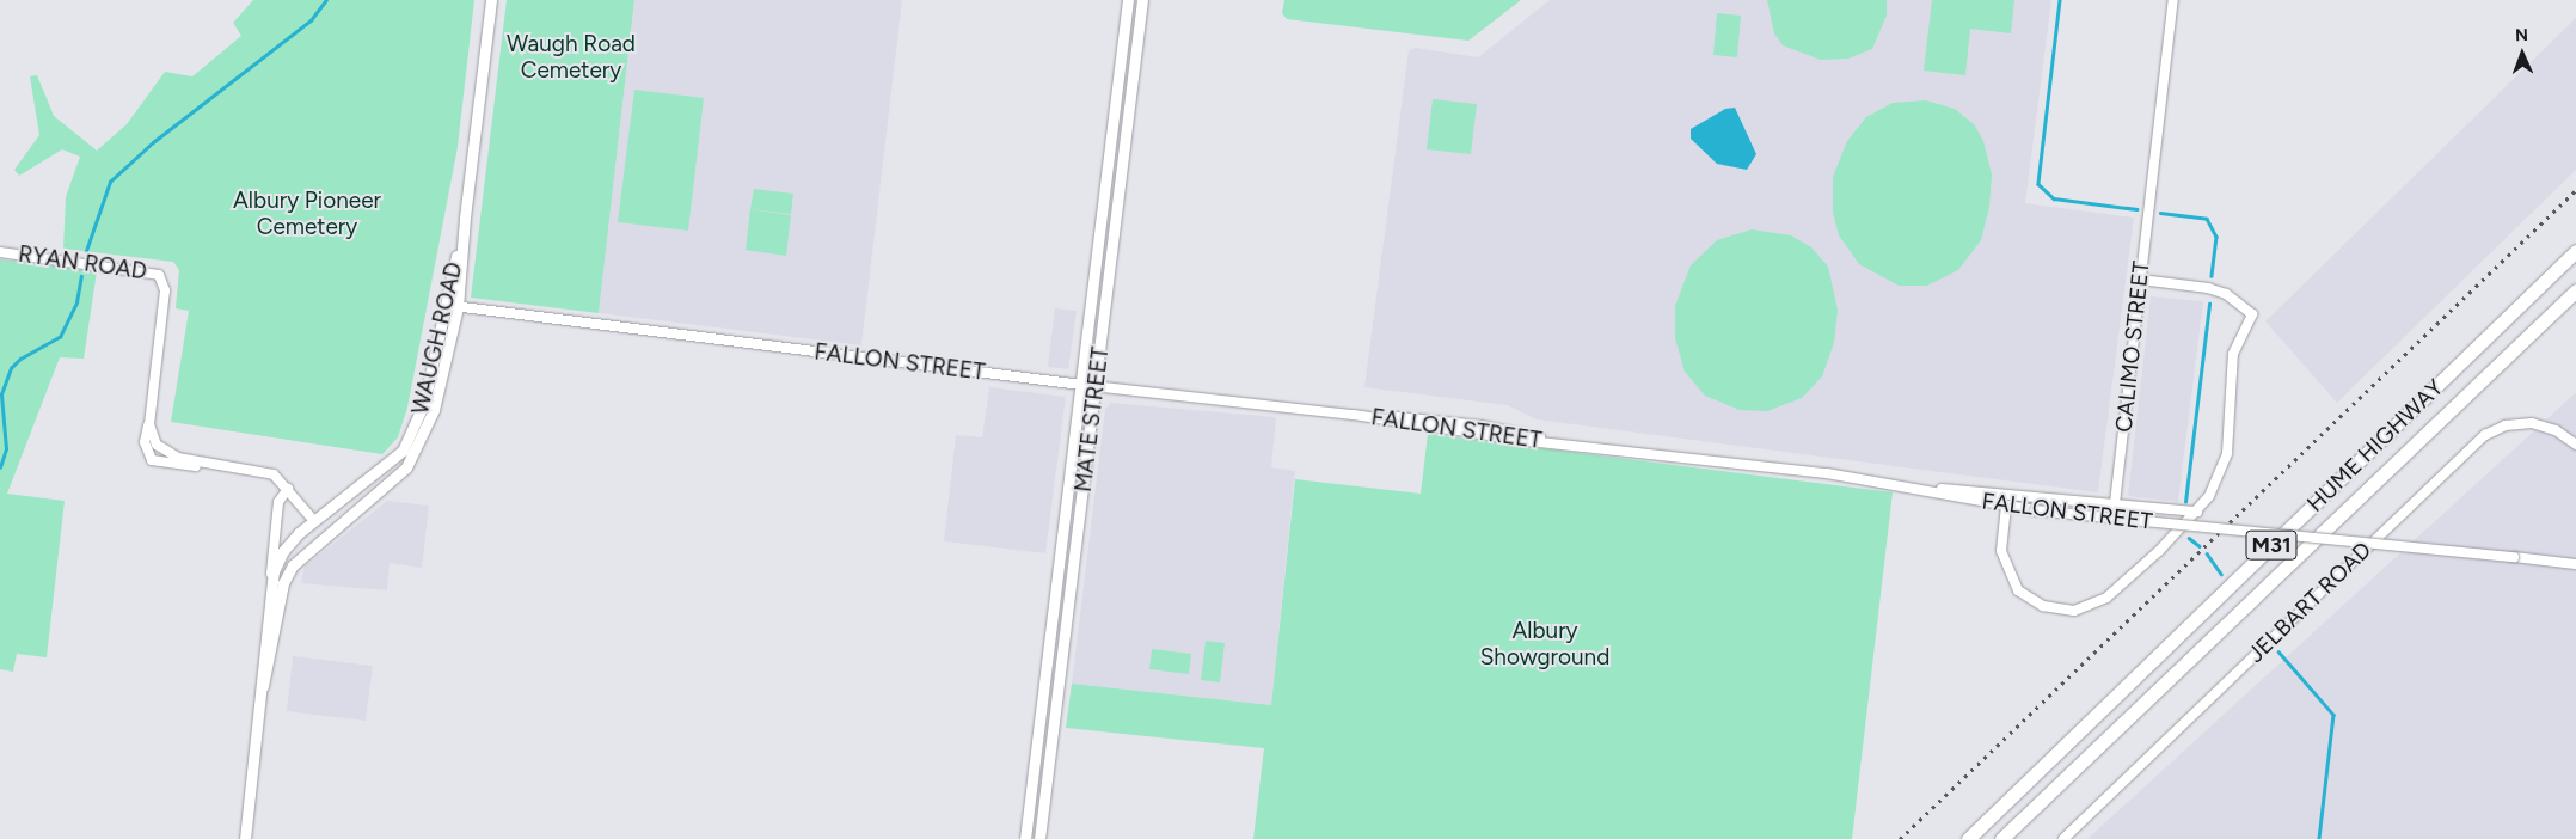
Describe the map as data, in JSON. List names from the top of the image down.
{
  "streets": {
    "highway": ["HUME HIGHWAY", "M31"],
    "main road": ["WAUGH ROAD", "MATE STREET"],
    "street": [
      "RYAN ROAD",
      "CALIMO STREET",
      "FALLON STREET",
      "JELBART ROAD"
    ]
  },
  "crossings": [
    ["WAUGH ROAD", "FALLON STREET"],
    ["FALLON STREET", "MATE STREET"]
  ],
  "parks": ["Waugh Road Cemetery", "Albury Pioneer Cemetery", "Albury Showground"],
  "north": "top"
}
